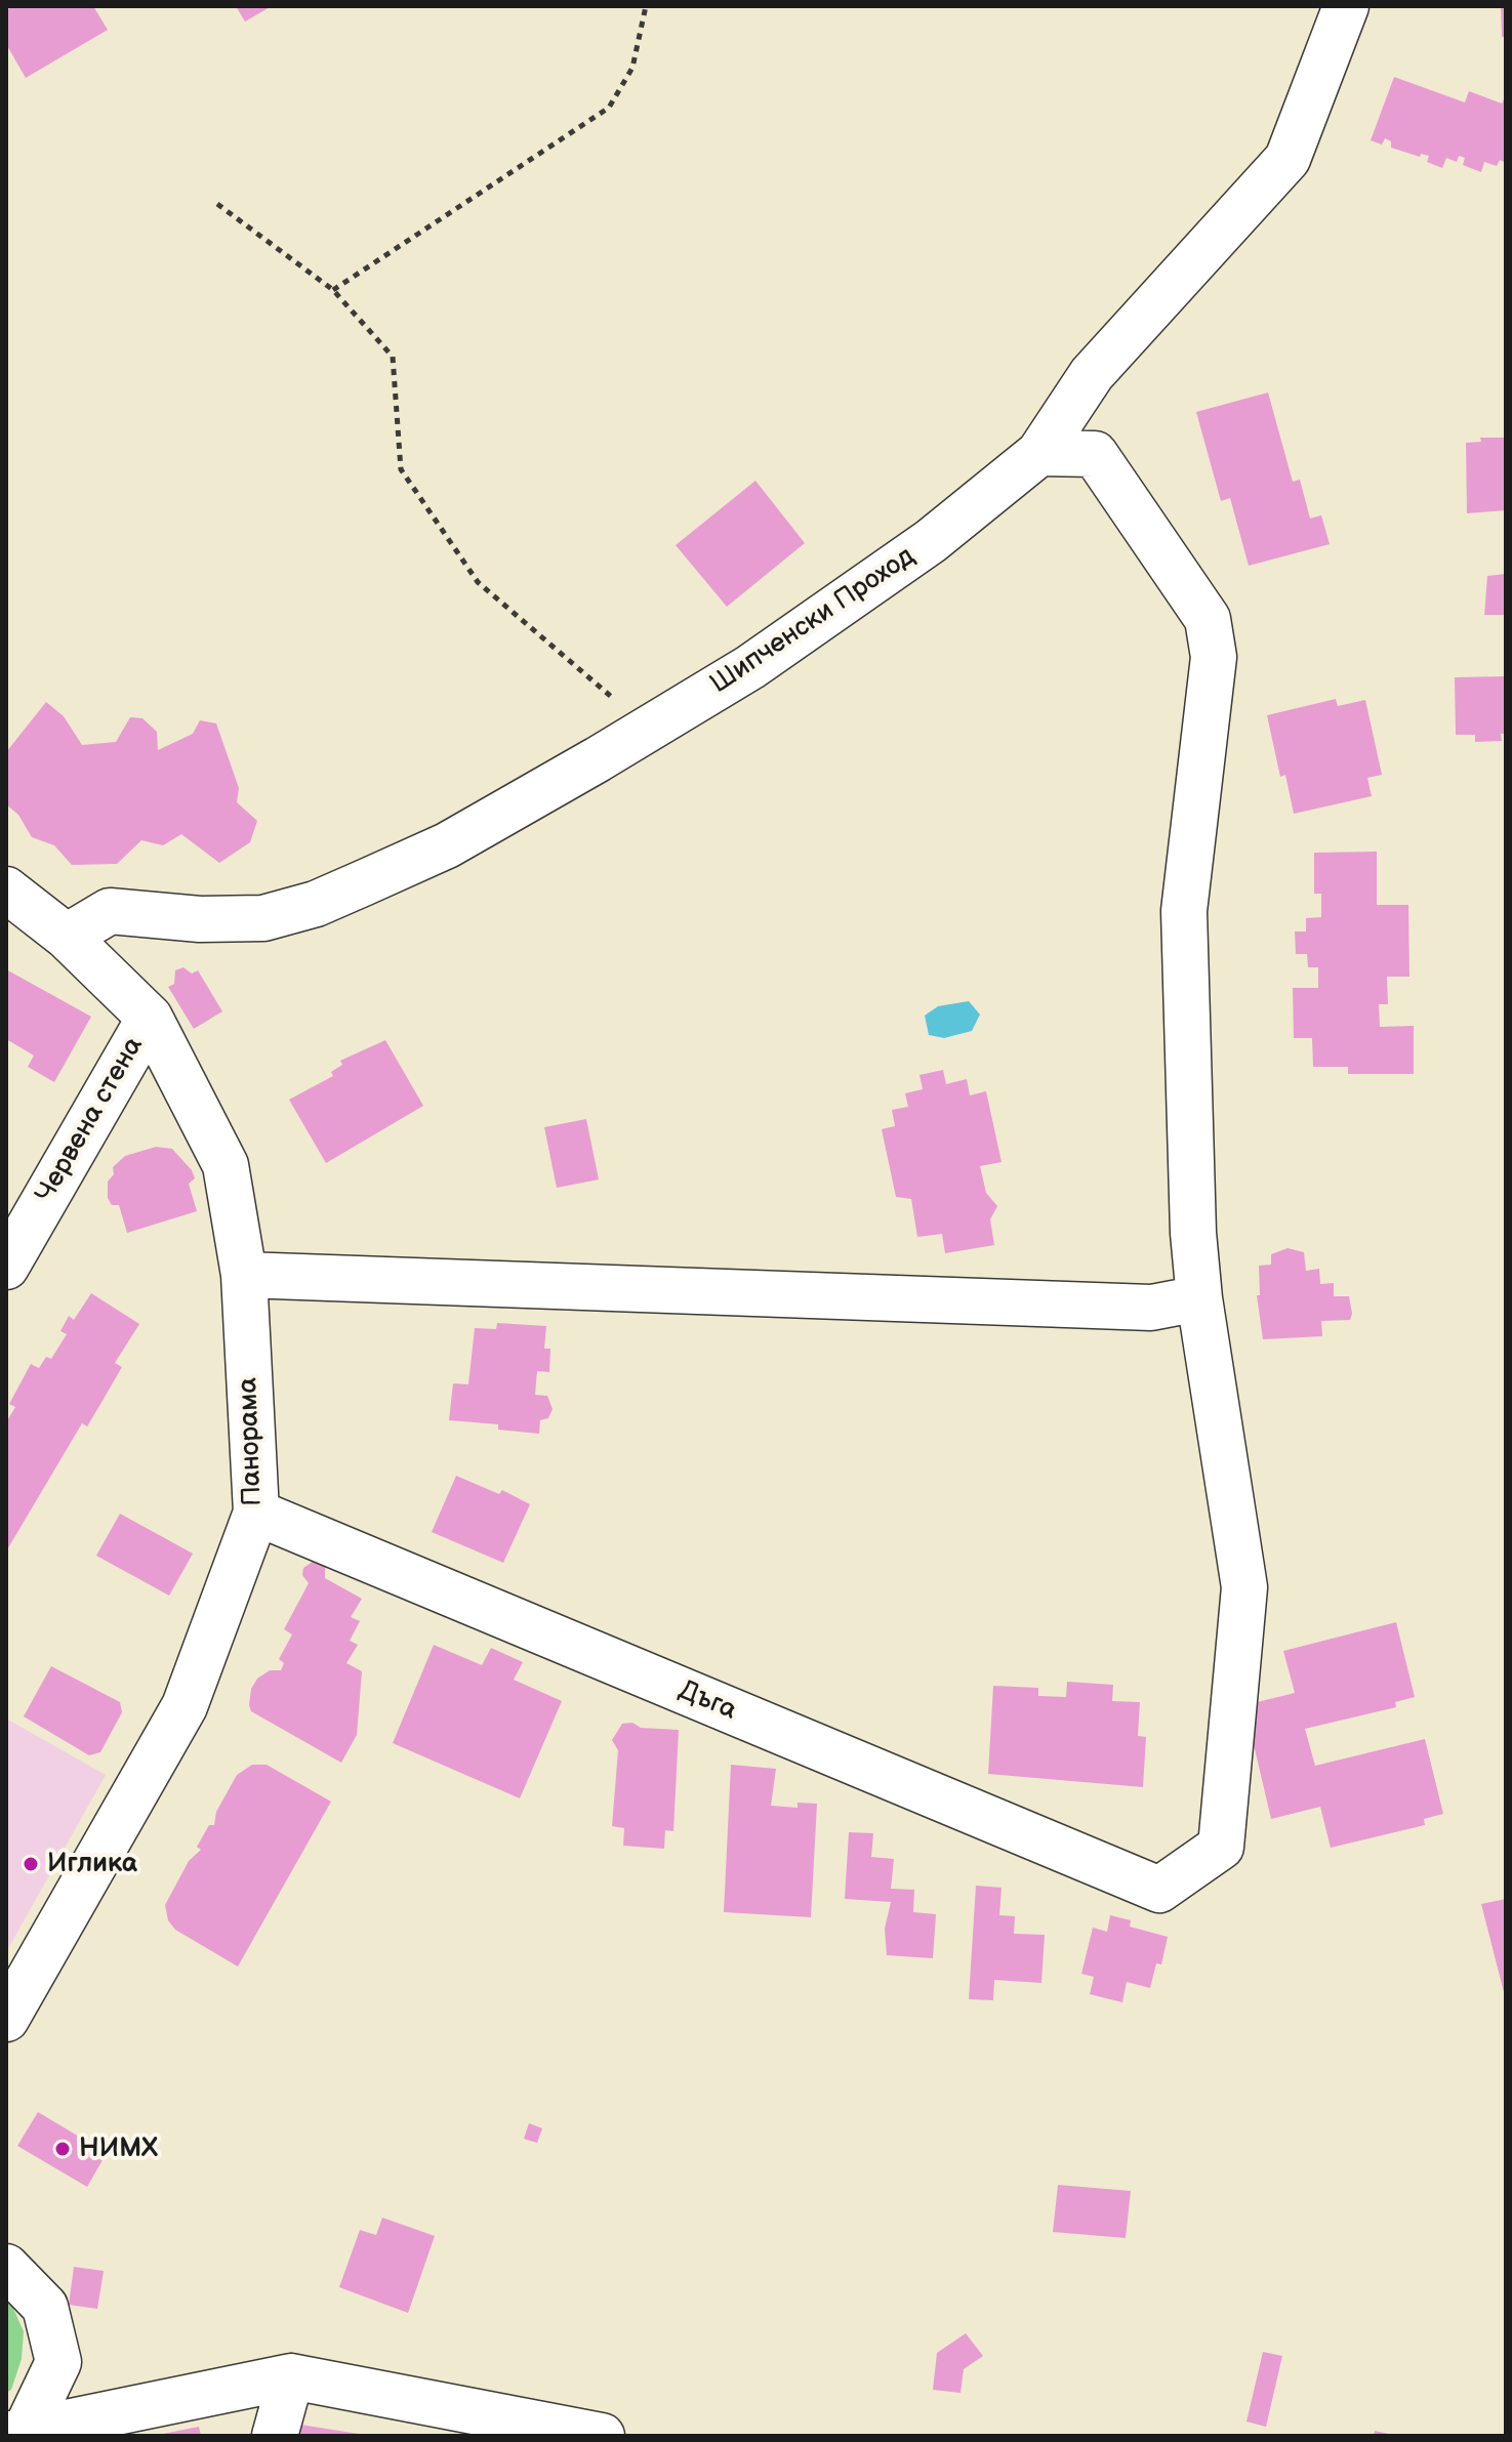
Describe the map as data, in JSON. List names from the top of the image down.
{
  "streets": {
    "street": [
      "Шипченски Проход",
      "Червена стена",
      "Панорама",
      "Дъга"
    ]
  },
  "crossings": [
    ["Шипченски Проход", "Панорама"],
    ["Червена стена", "Панорама"],
    ["Панорама", "Дъга"]
  ],
  "places": ["Иглика", "НИМХ"]
}
